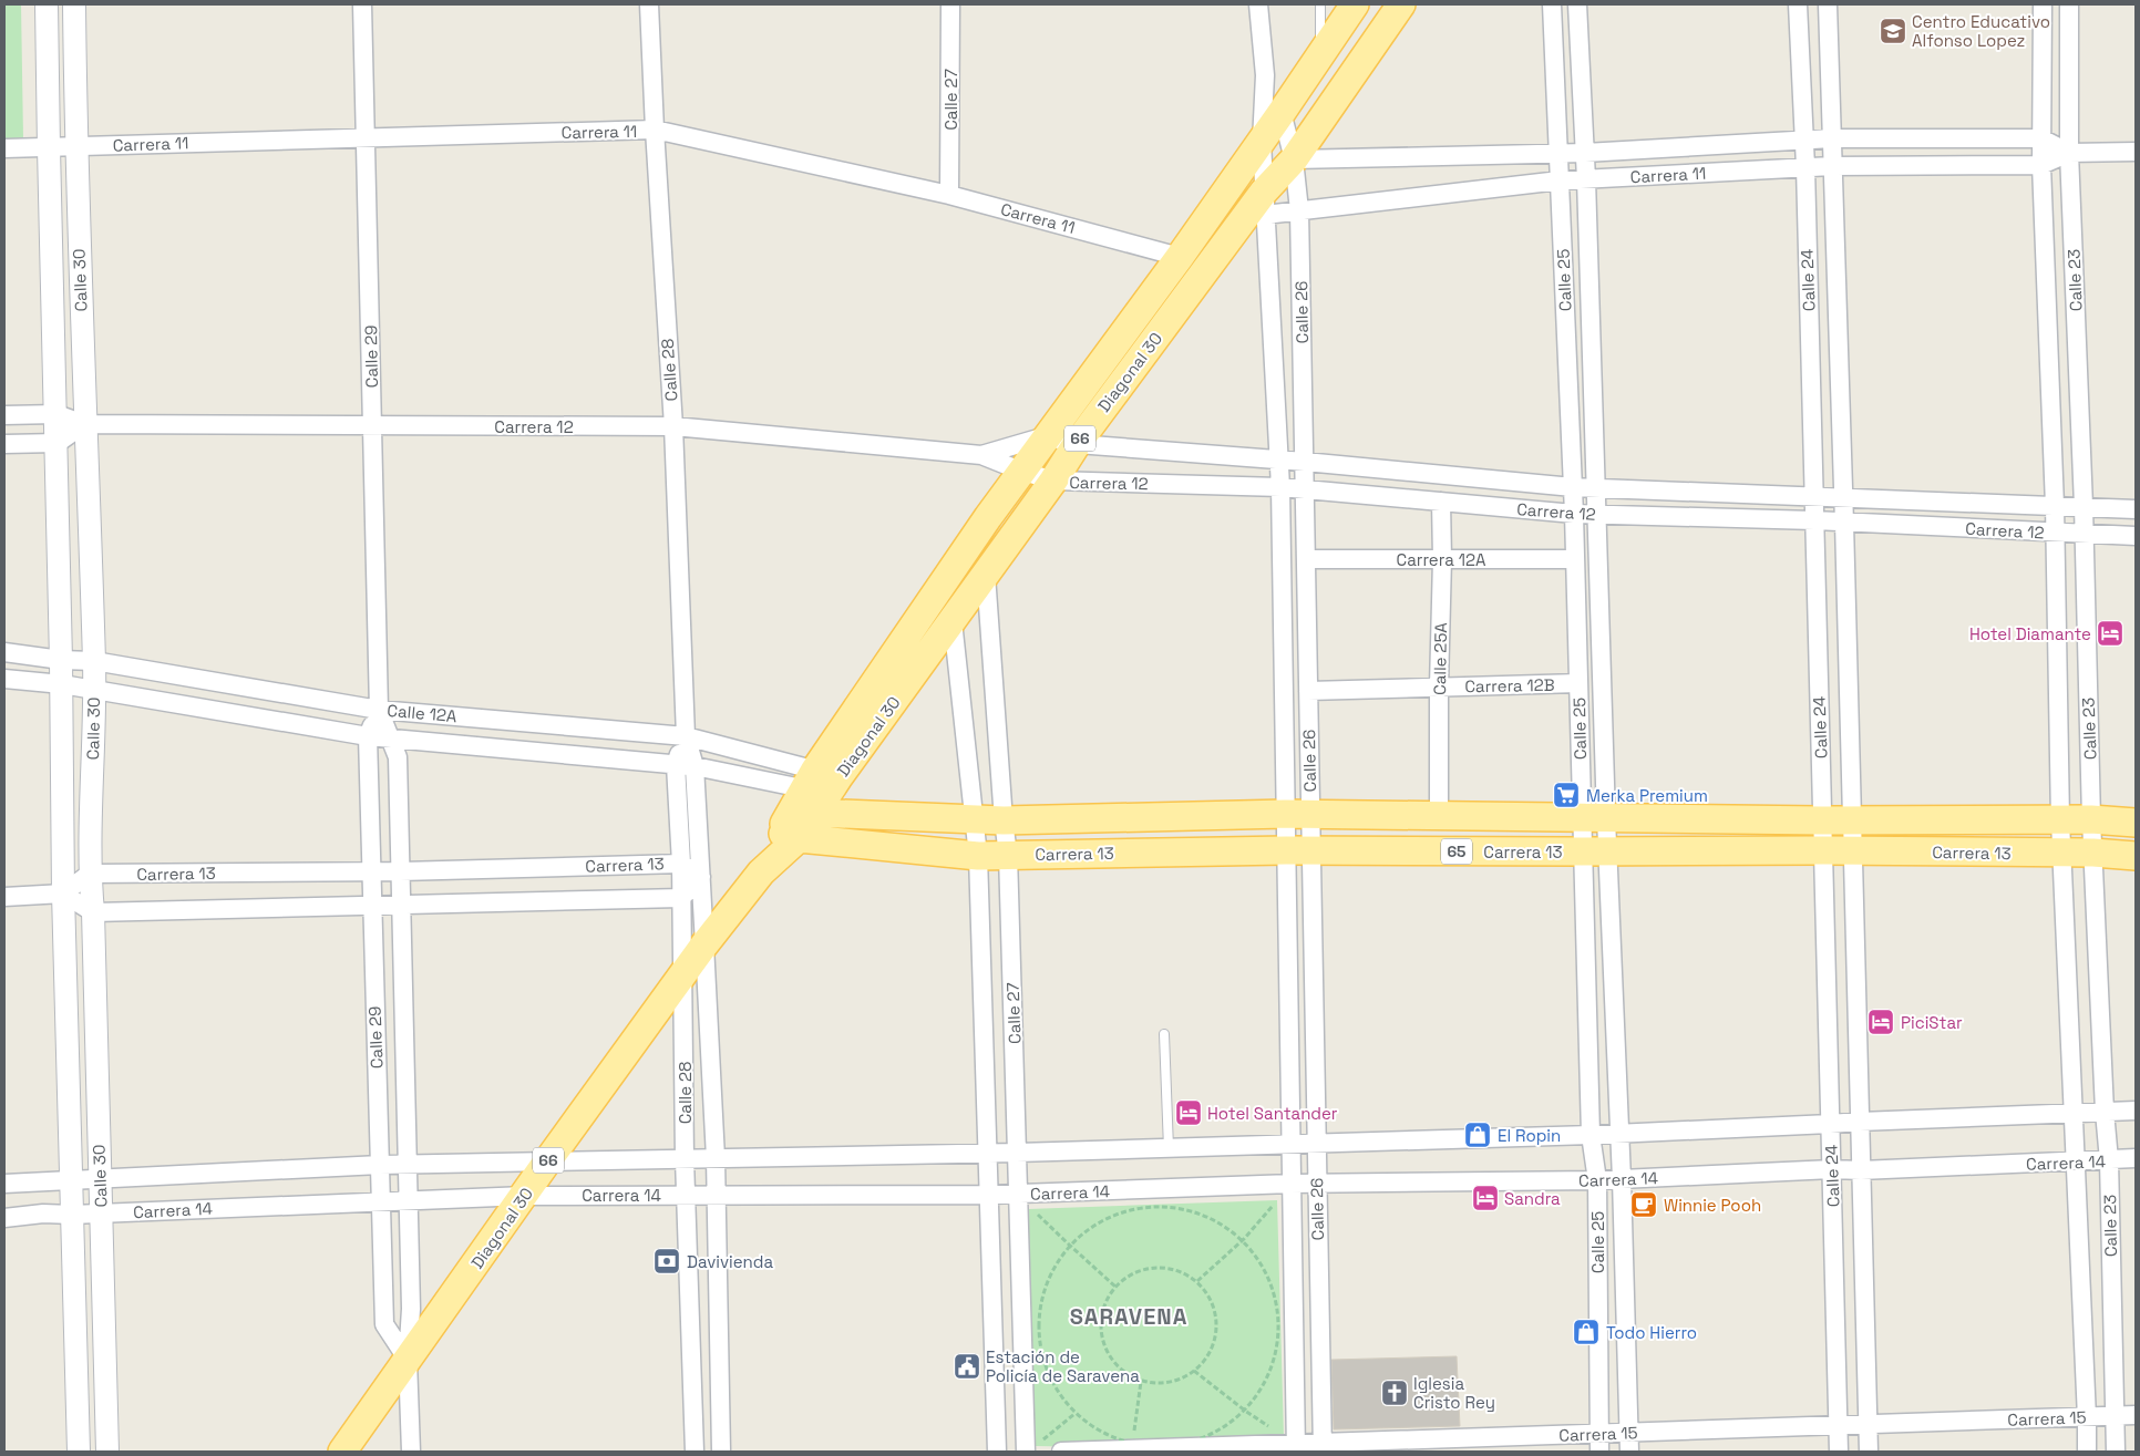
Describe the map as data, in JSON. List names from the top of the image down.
{
  "streets": {
    "main road": [
      "Diagonal 30",
      "66",
      "65",
      "Carrera 13"
    ],
    "street": [
      "Calle 27",
      "Carrera 11",
      "Calle 30",
      "Calle 25",
      "Calle 24",
      "Calle 23",
      "Calle 26",
      "Calle 29",
      "Calle 28",
      "Carrera 12",
      "Carrera 12A",
      "Calle 25A",
      "Carrera 12B",
      "Calle 12A",
      "Carrera 14",
      "Carrera 15"
    ]
  },
  "crossings": [
    ["Calle 27", "Carrera 11"],
    ["Calle 27", "Diagonal 30"],
    ["Calle 27", "Carrera 13"],
    ["Calle 27", "Carrera 14"],
    ["Carrera 11", "Calle 30"],
    ["Carrera 11", "Calle 25"],
    ["Carrera 11", "Calle 24"],
    ["Carrera 11", "Calle 23"],
    ["Carrera 11", "Calle 26"],
    ["Carrera 11", "Calle 29"],
    ["Carrera 11", "Calle 28"],
    ["Carrera 11", "Diagonal 30"],
    ["Calle 30", "Carrera 12"],
    ["Calle 30", "Calle 12A"],
    ["Calle 30", "Carrera 13"],
    ["Calle 30", "Carrera 14"],
    ["Calle 25", "Carrera 12"],
    ["Calle 25", "Carrera 12A"],
    ["Calle 25", "Carrera 12B"],
    ["Calle 25", "Carrera 13"],
    ["Calle 25", "Carrera 14"],
    ["Calle 25", "Carrera 15"],
    ["Calle 24", "Carrera 12"],
    ["Calle 24", "Carrera 13"],
    ["Calle 24", "Carrera 14"],
    ["Calle 24", "Carrera 15"],
    ["Calle 23", "Carrera 12"],
    ["Calle 23", "Carrera 13"],
    ["Calle 23", "Carrera 14"],
    ["Calle 23", "Carrera 15"],
    ["Calle 26", "Diagonal 30"],
    ["Calle 26", "Carrera 12"],
    ["Calle 26", "Carrera 12A"],
    ["Calle 26", "Carrera 12B"],
    ["Calle 26", "Carrera 13"],
    ["Calle 26", "Carrera 14"],
    ["Calle 26", "Carrera 15"],
    ["Calle 29", "Diagonal 30"],
    ["Calle 29", "Carrera 12"],
    ["Calle 29", "Calle 12A"],
    ["Calle 29", "Carrera 13"],
    ["Calle 29", "Carrera 14"],
    ["Calle 28", "Diagonal 30"],
    ["Calle 28", "Carrera 12"],
    ["Calle 28", "Calle 12A"],
    ["Calle 28", "Carrera 13"],
    ["Calle 28", "Carrera 14"],
    ["Diagonal 30", "Carrera 12"],
    ["Diagonal 30", "Calle 12A"],
    ["Diagonal 30", "Carrera 13"],
    ["Diagonal 30", "Carrera 14"],
    ["Carrera 12", "Calle 25A"],
    ["Carrera 12A", "Calle 25A"],
    ["Calle 25A", "Carrera 12B"],
    ["Calle 25A", "Carrera 13"],
    ["Calle 12A", "Carrera 13"]
  ],
  "districts": ["SARAVENA"],
  "places": {
    "school or university": ["Centro Educativo Alfonso Lopez"],
    "hotel": [
      "Hotel Diamante",
      "PiciStar",
      "Hotel Santander",
      "Sandra"
    ],
    "supermarket": ["Merka Premium"],
    "shop": ["El Ropin", "Todo Hierro"],
    "cafe": ["Winnie Pooh"],
    "bank": ["Davivienda"],
    "public building": ["Estación de Policía de Saravena"],
    "church": ["Iglesia Cristo Rey"]
  }
}
